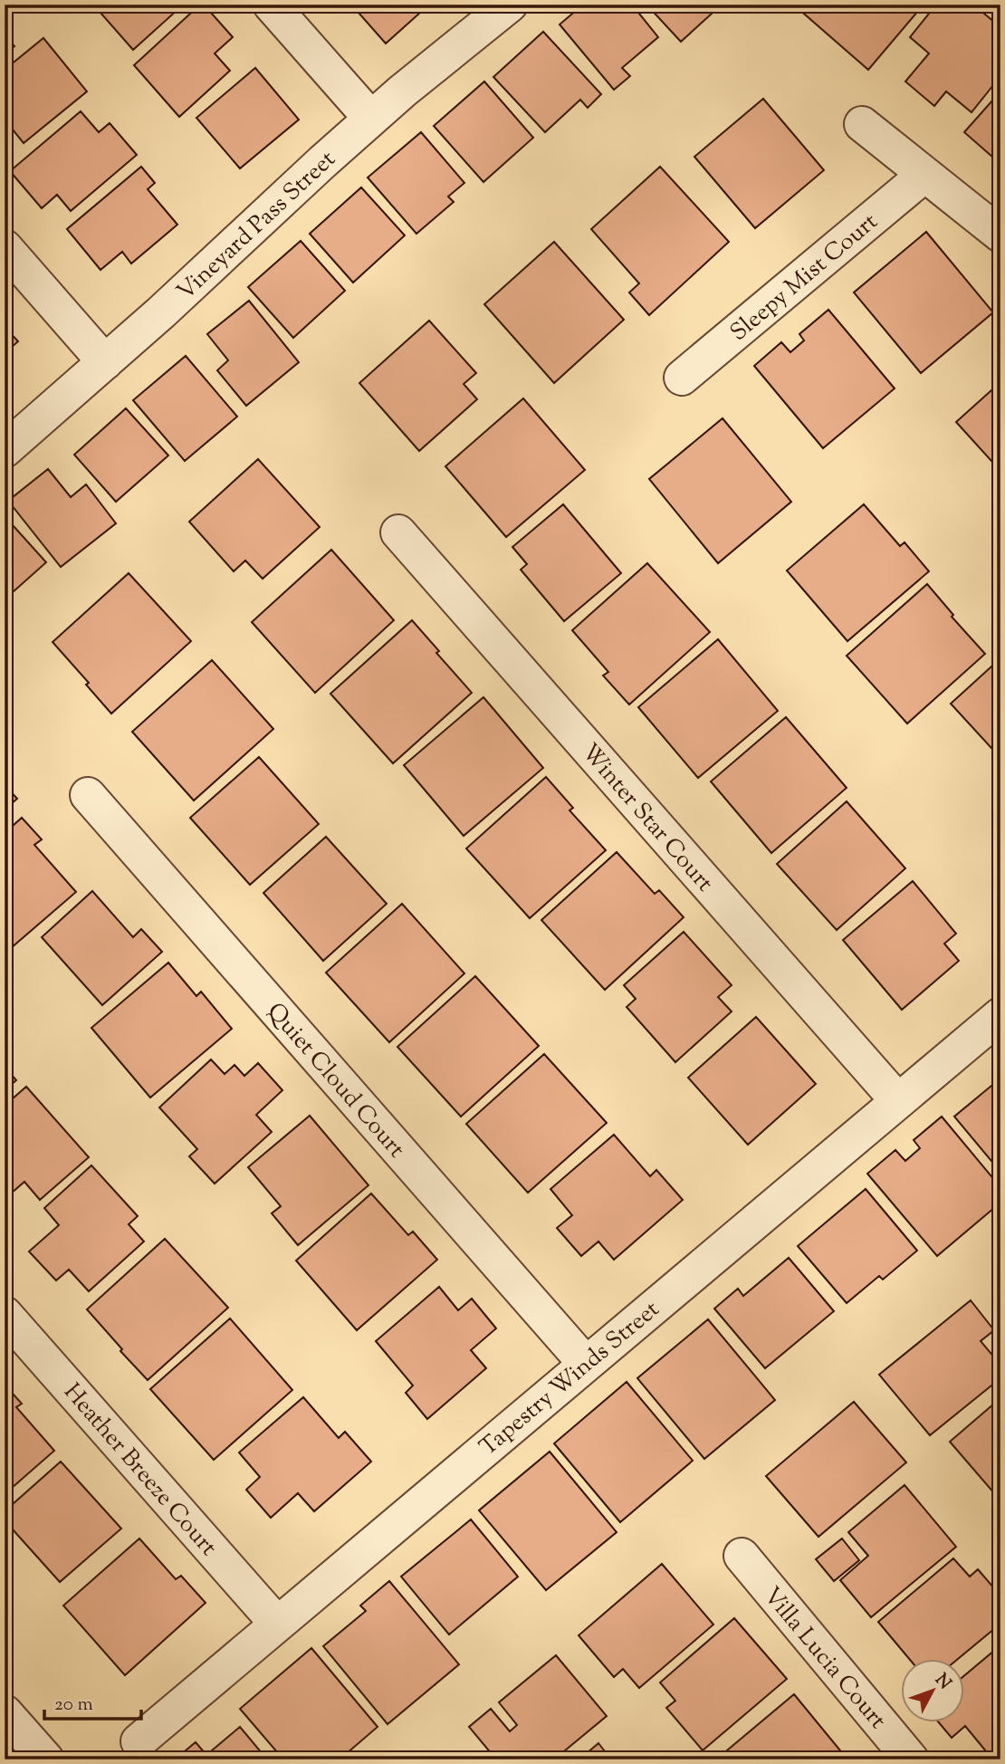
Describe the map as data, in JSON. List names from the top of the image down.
{
  "streets": {
    "street": [
      "Vineyard Pass Street",
      "Sleepy Mist Court",
      "Winter Star Court",
      "Quiet Cloud Court",
      "Tapestry Winds Street",
      "Heather Breeze Court",
      "Villa Lucia Court"
    ]
  },
  "crossings": [
    ["Winter Star Court", "Tapestry Winds Street"],
    ["Quiet Cloud Court", "Tapestry Winds Street"],
    ["Tapestry Winds Street", "Heather Breeze Court"]
  ],
  "scale_bar": "20 m",
  "north": "top right"
}
